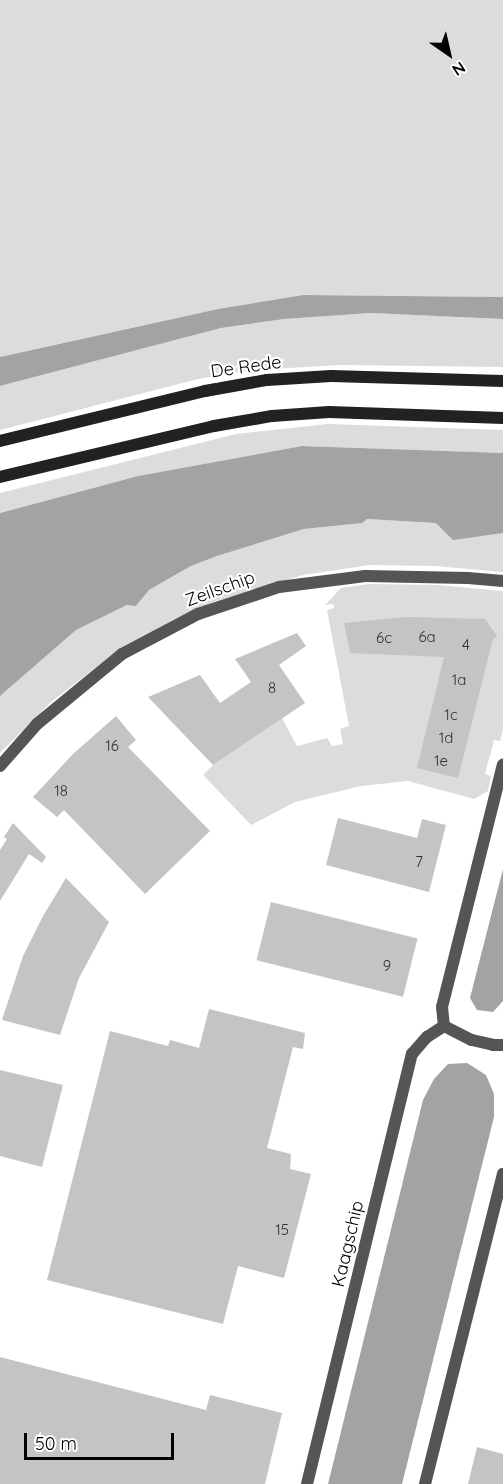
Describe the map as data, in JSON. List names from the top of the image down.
{
  "streets": {
    "main road": ["De Rede"],
    "street": ["Zeilschip", "Kaagschip"]
  },
  "house_numbers": [
    "6a",
    "6c",
    "4",
    "1a",
    "8",
    "1c",
    "1d",
    "16",
    "1e",
    "18",
    "7",
    "9",
    "15"
  ],
  "scale_bar": "50 m",
  "north": "bottom right"
}
